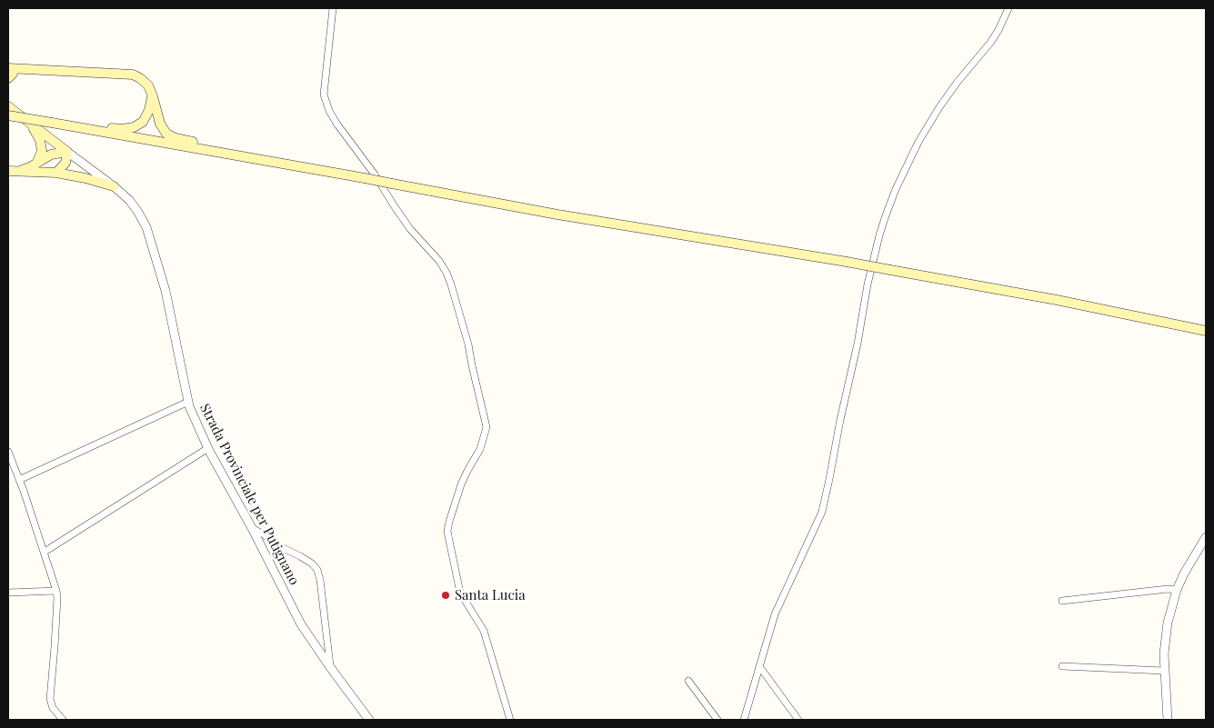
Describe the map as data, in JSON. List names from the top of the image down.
{
  "streets": {
    "main road": ["Strada Provinciale per Putignano"]
  },
  "places": ["Santa Lucia"]
}
